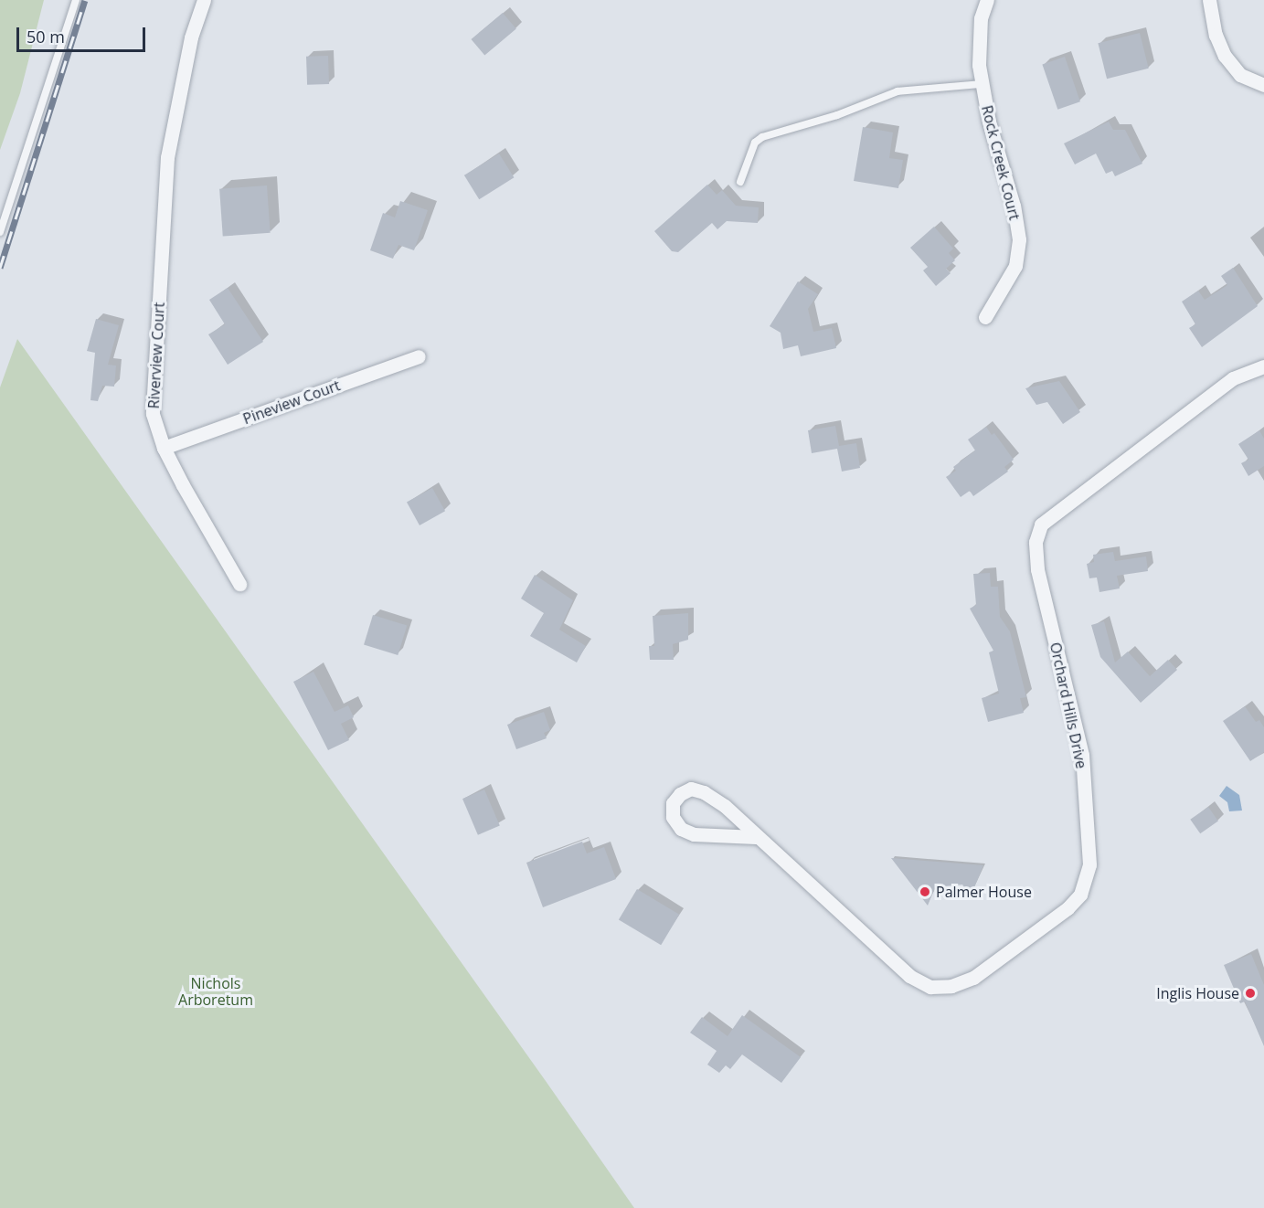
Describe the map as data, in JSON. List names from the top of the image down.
{
  "streets": {
    "street": [
      "Rock Creek Court",
      "Riverview Court",
      "Pineview Court",
      "Orchard Hills Drive"
    ]
  },
  "crossings": [
    ["Riverview Court", "Pineview Court"]
  ],
  "parks": ["Nichols Arboretum"],
  "places": ["Palmer House", "Inglis House"],
  "scale_bar": "50 m"
}
